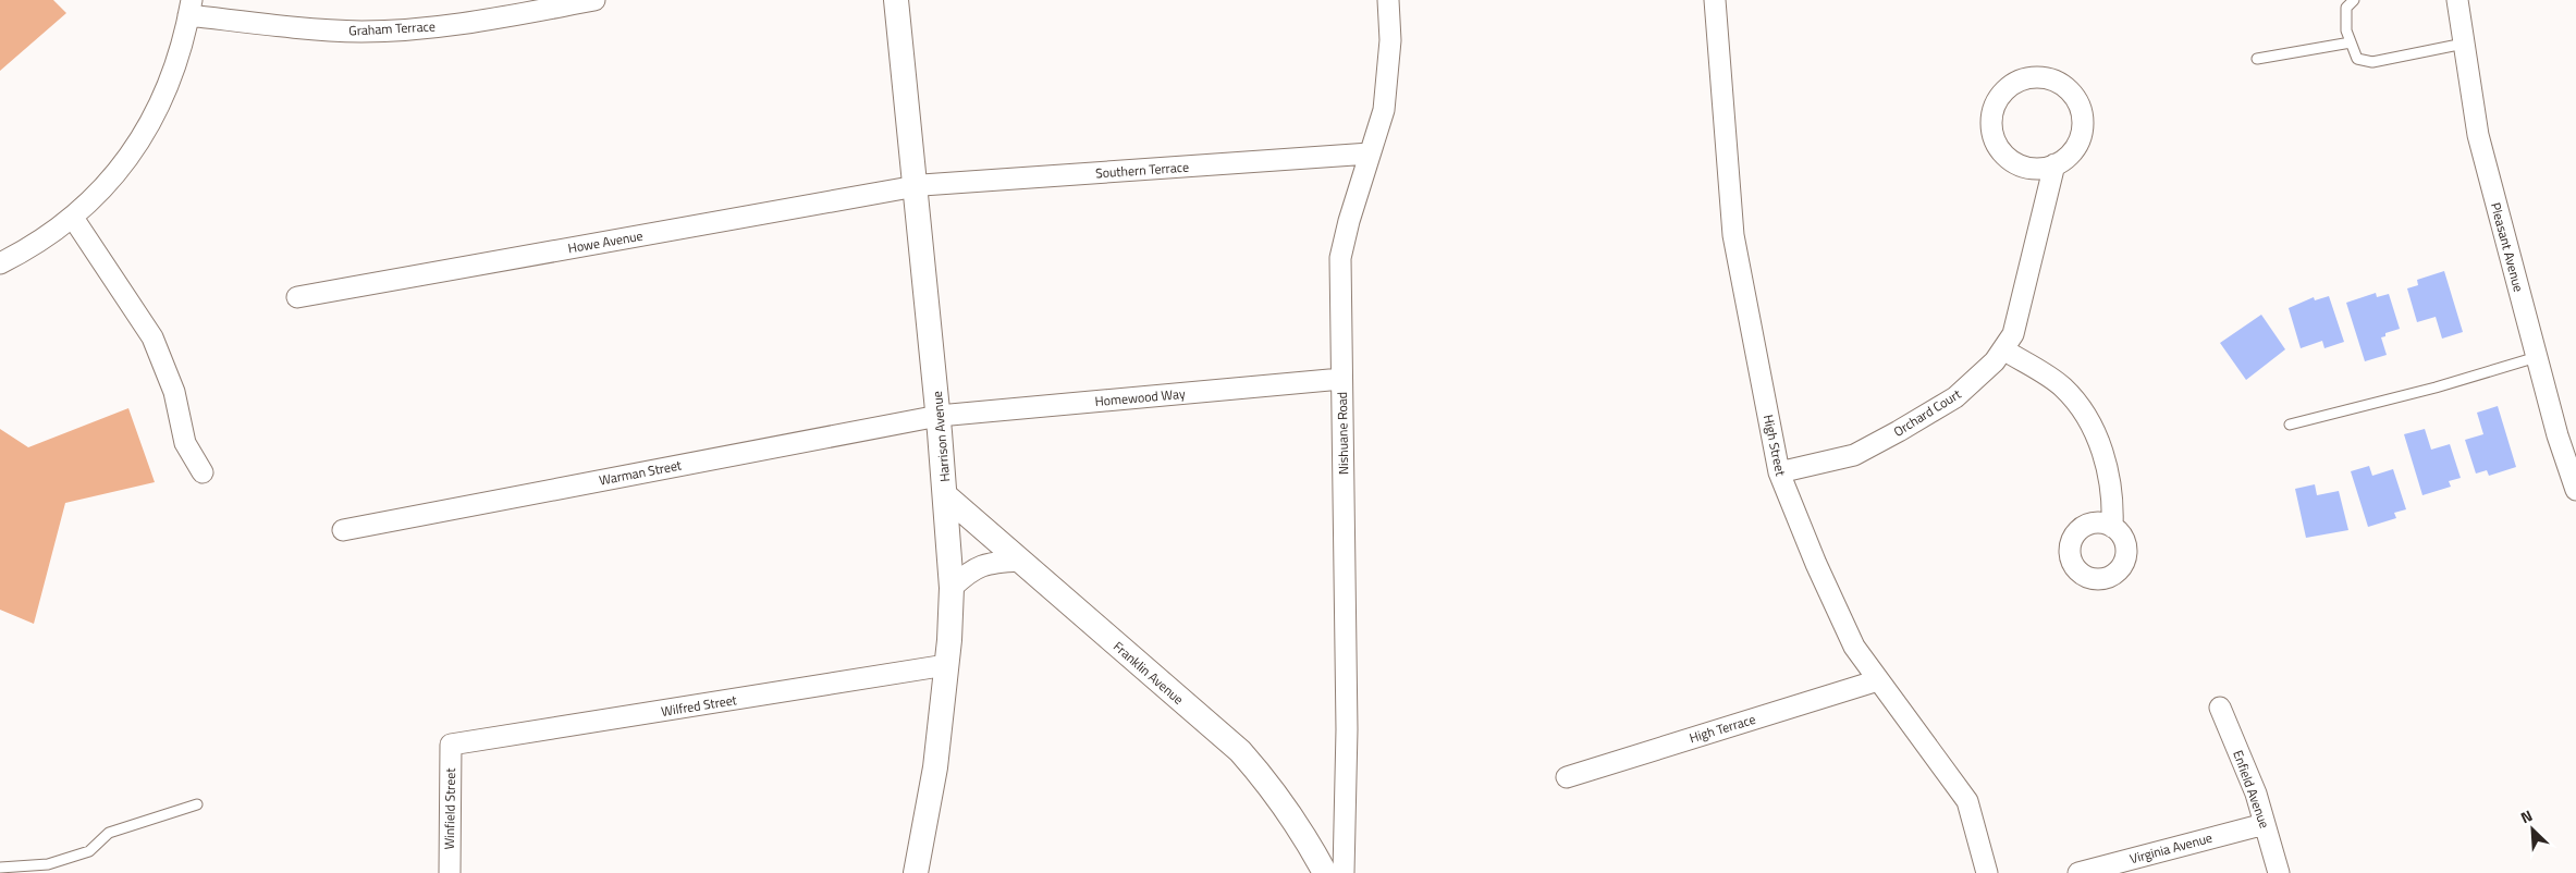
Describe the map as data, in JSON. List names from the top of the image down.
{
  "streets": {
    "street": [
      "Graham Terrace",
      "Southern Terrace",
      "Howe Avenue",
      "Pleasant Avenue",
      "Homewood Way",
      "Orchard Court",
      "Nishuane Road",
      "Harrison Avenue",
      "High Street",
      "Warman Street",
      "Franklin Avenue",
      "Wilfred Street",
      "High Terrace",
      "Enfield Avenue",
      "Winfield Street",
      "Virginia Avenue"
    ]
  },
  "crossings": [
    ["Southern Terrace", "Howe Avenue"],
    ["Southern Terrace", "Nishuane Road"],
    ["Southern Terrace", "Harrison Avenue"],
    ["Howe Avenue", "Harrison Avenue"],
    ["Homewood Way", "Nishuane Road"],
    ["Homewood Way", "Harrison Avenue"],
    ["Homewood Way", "Warman Street"],
    ["Orchard Court", "High Street"],
    ["Harrison Avenue", "Warman Street"],
    ["Harrison Avenue", "Franklin Avenue"],
    ["Harrison Avenue", "Wilfred Street"],
    ["High Street", "High Terrace"],
    ["Wilfred Street", "Winfield Street"],
    ["Enfield Avenue", "Virginia Avenue"]
  ],
  "north": "top left"
}
